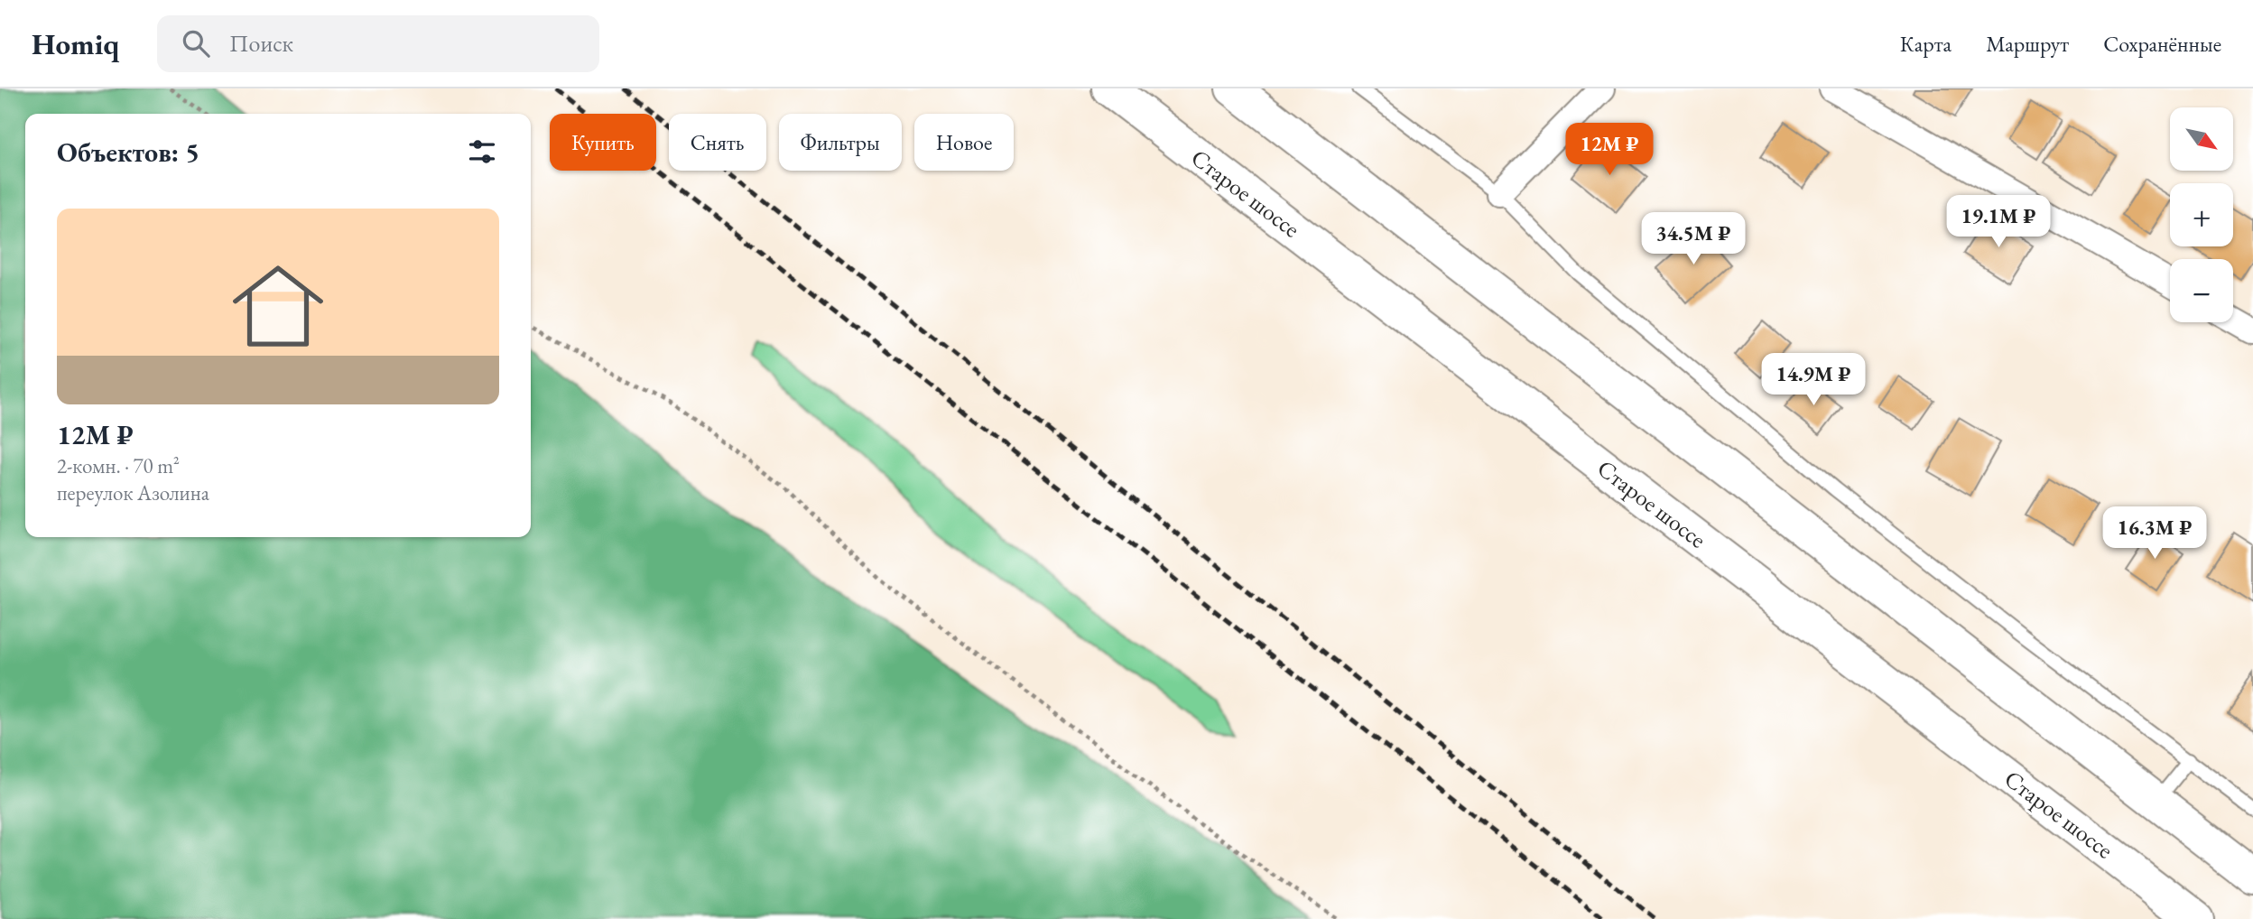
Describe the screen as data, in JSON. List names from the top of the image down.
{
  "streets": {
    "highway": ["Старое шоссе"]
  },
  "north": "bottom right",
  "page": {
    "header": "Homiq",
    "search": "Поиск",
    "nav": ["Карта", "Маршрут", "Сохранённые"],
    "map_buttons": ["+", "−"],
    "chip": [
      "Купить",
      "Снять",
      "Фильтры",
      "Новое"
    ],
    "heading": "Объектов: 5",
    "price": [
      "12M ₽",
      "19.1M ₽",
      "34.5M ₽",
      "14.9M ₽",
      "16.3M ₽"
    ],
    "list": [
      {
        "name": "12M ₽",
        "note": "2-комн. · 70 m² · переулок Азолина"
      }
    ]
  }
}
